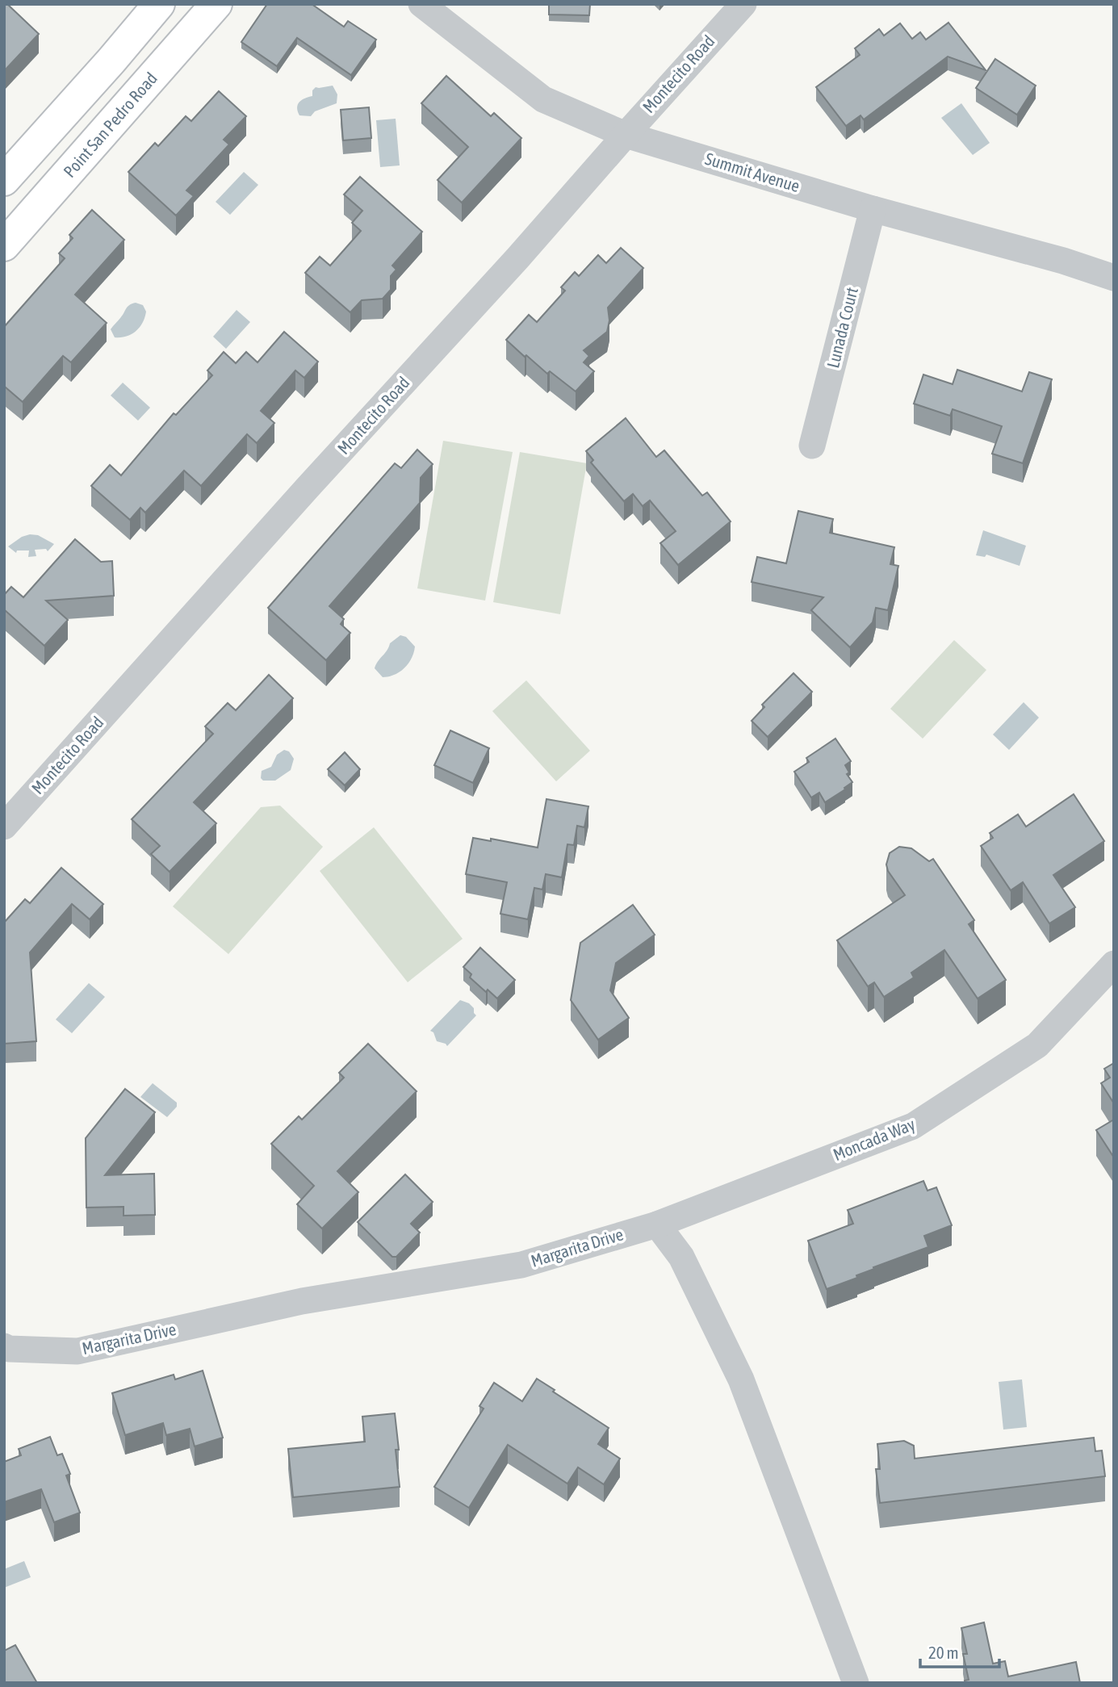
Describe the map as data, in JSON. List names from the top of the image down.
{
  "streets": {
    "main road": ["Point San Pedro Road"],
    "street": [
      "Montecito Road",
      "Summit Avenue",
      "Lunada Court",
      "Moncada Way",
      "Margarita Drive"
    ]
  },
  "crossings": [
    ["Montecito Road", "Summit Avenue"],
    ["Summit Avenue", "Lunada Court"],
    ["Moncada Way", "Margarita Drive"]
  ],
  "scale_bar": "20 m"
}
